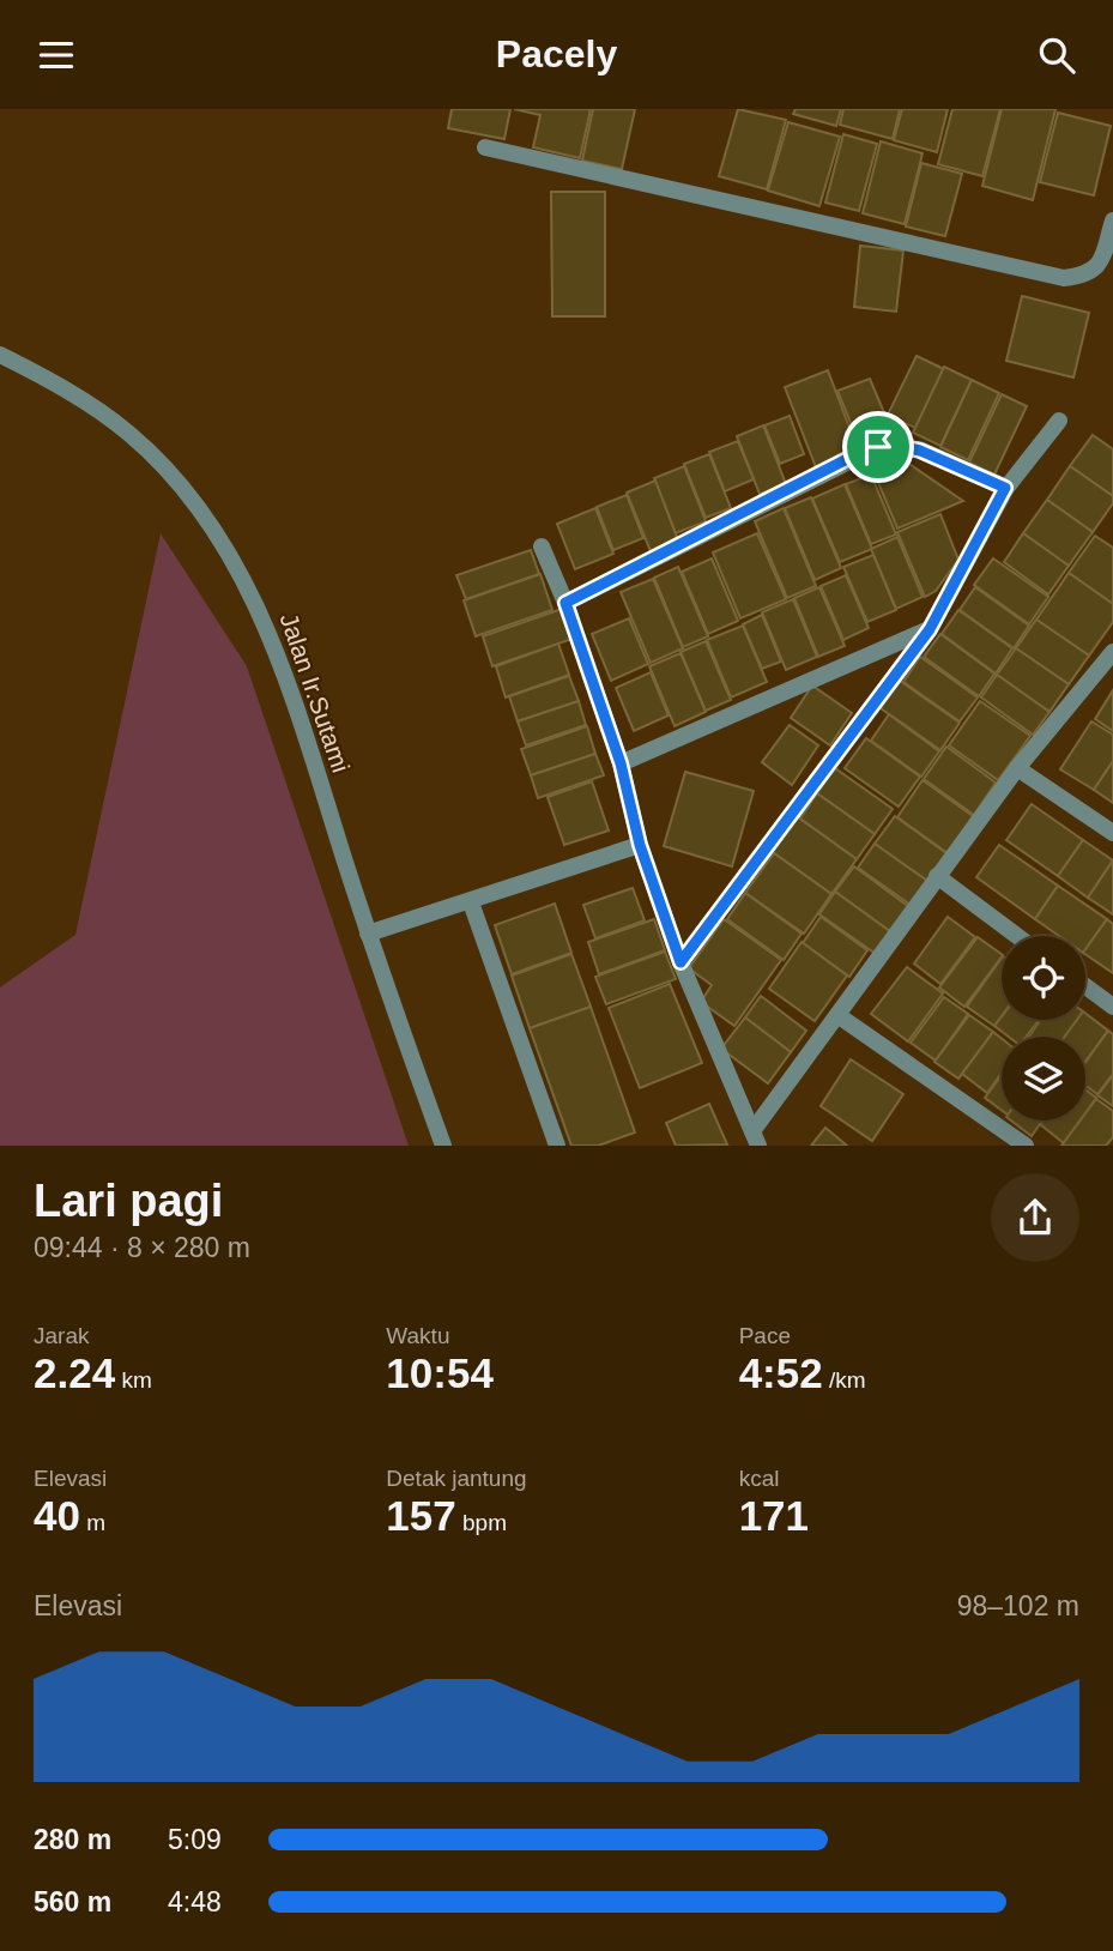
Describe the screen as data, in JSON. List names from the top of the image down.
{
  "streets": {
    "street": ["Jalan Ir.Sutami"]
  },
  "page": {
    "header": "Pacely",
    "heading": ["Lari pagi", "09:44 · 8 × 280 m"],
    "stats": [
      ["Jarak", "2.24 km"],
      ["Waktu", "10:54"],
      ["Pace", "4:52 /km"],
      ["Elevasi", "40 m"],
      ["Detak jantung", "157 bpm"],
      ["kcal", "171"]
    ],
    "chart": ["Elevasi", "98–102 m"],
    "list": [
      {
        "name": "280 m",
        "note": "5:09"
      },
      {
        "name": "560 m",
        "note": "4:48"
      }
    ]
  }
}
